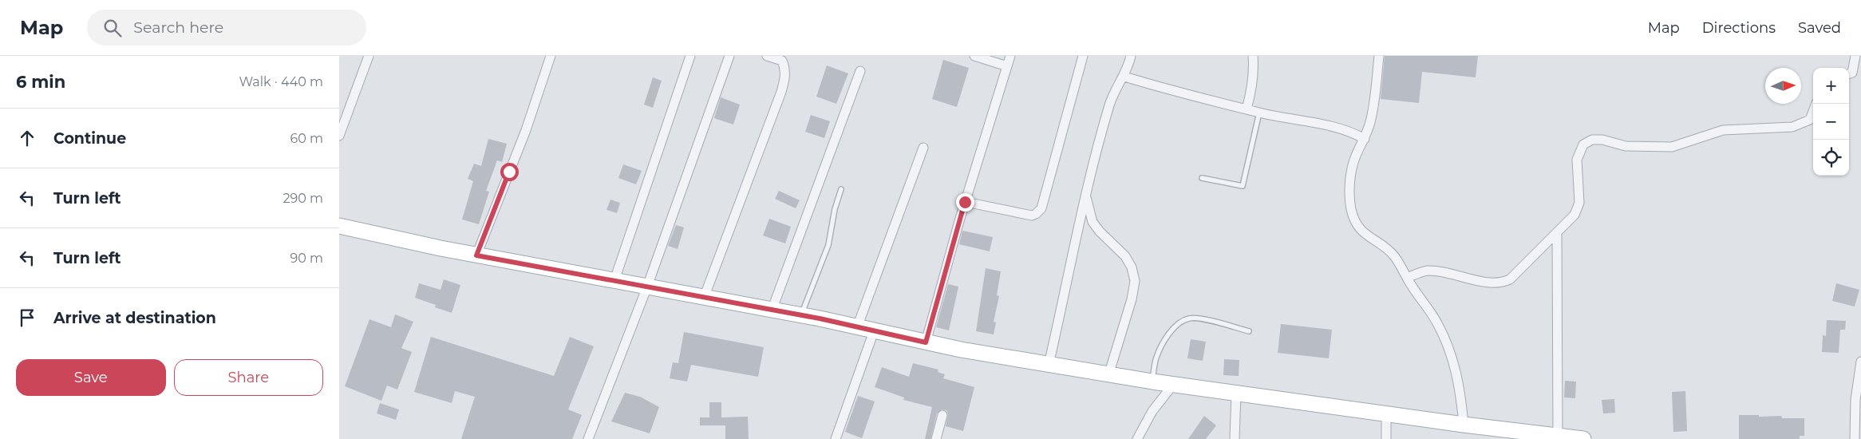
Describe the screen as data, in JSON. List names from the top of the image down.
{
  "north": "right",
  "page": {
    "header": "Map",
    "search": "Search here",
    "nav": ["Map", "Directions", "Saved"],
    "heading": ["6 min", "Walk · 440 m"],
    "map_buttons": ["+", "−"],
    "list": [
      ["Continue", "60 m"],
      ["Turn left", "290 m"],
      ["Turn left", "90 m"],
      "Arrive at destination"
    ],
    "buttons": ["Save", "Share"]
  }
}
